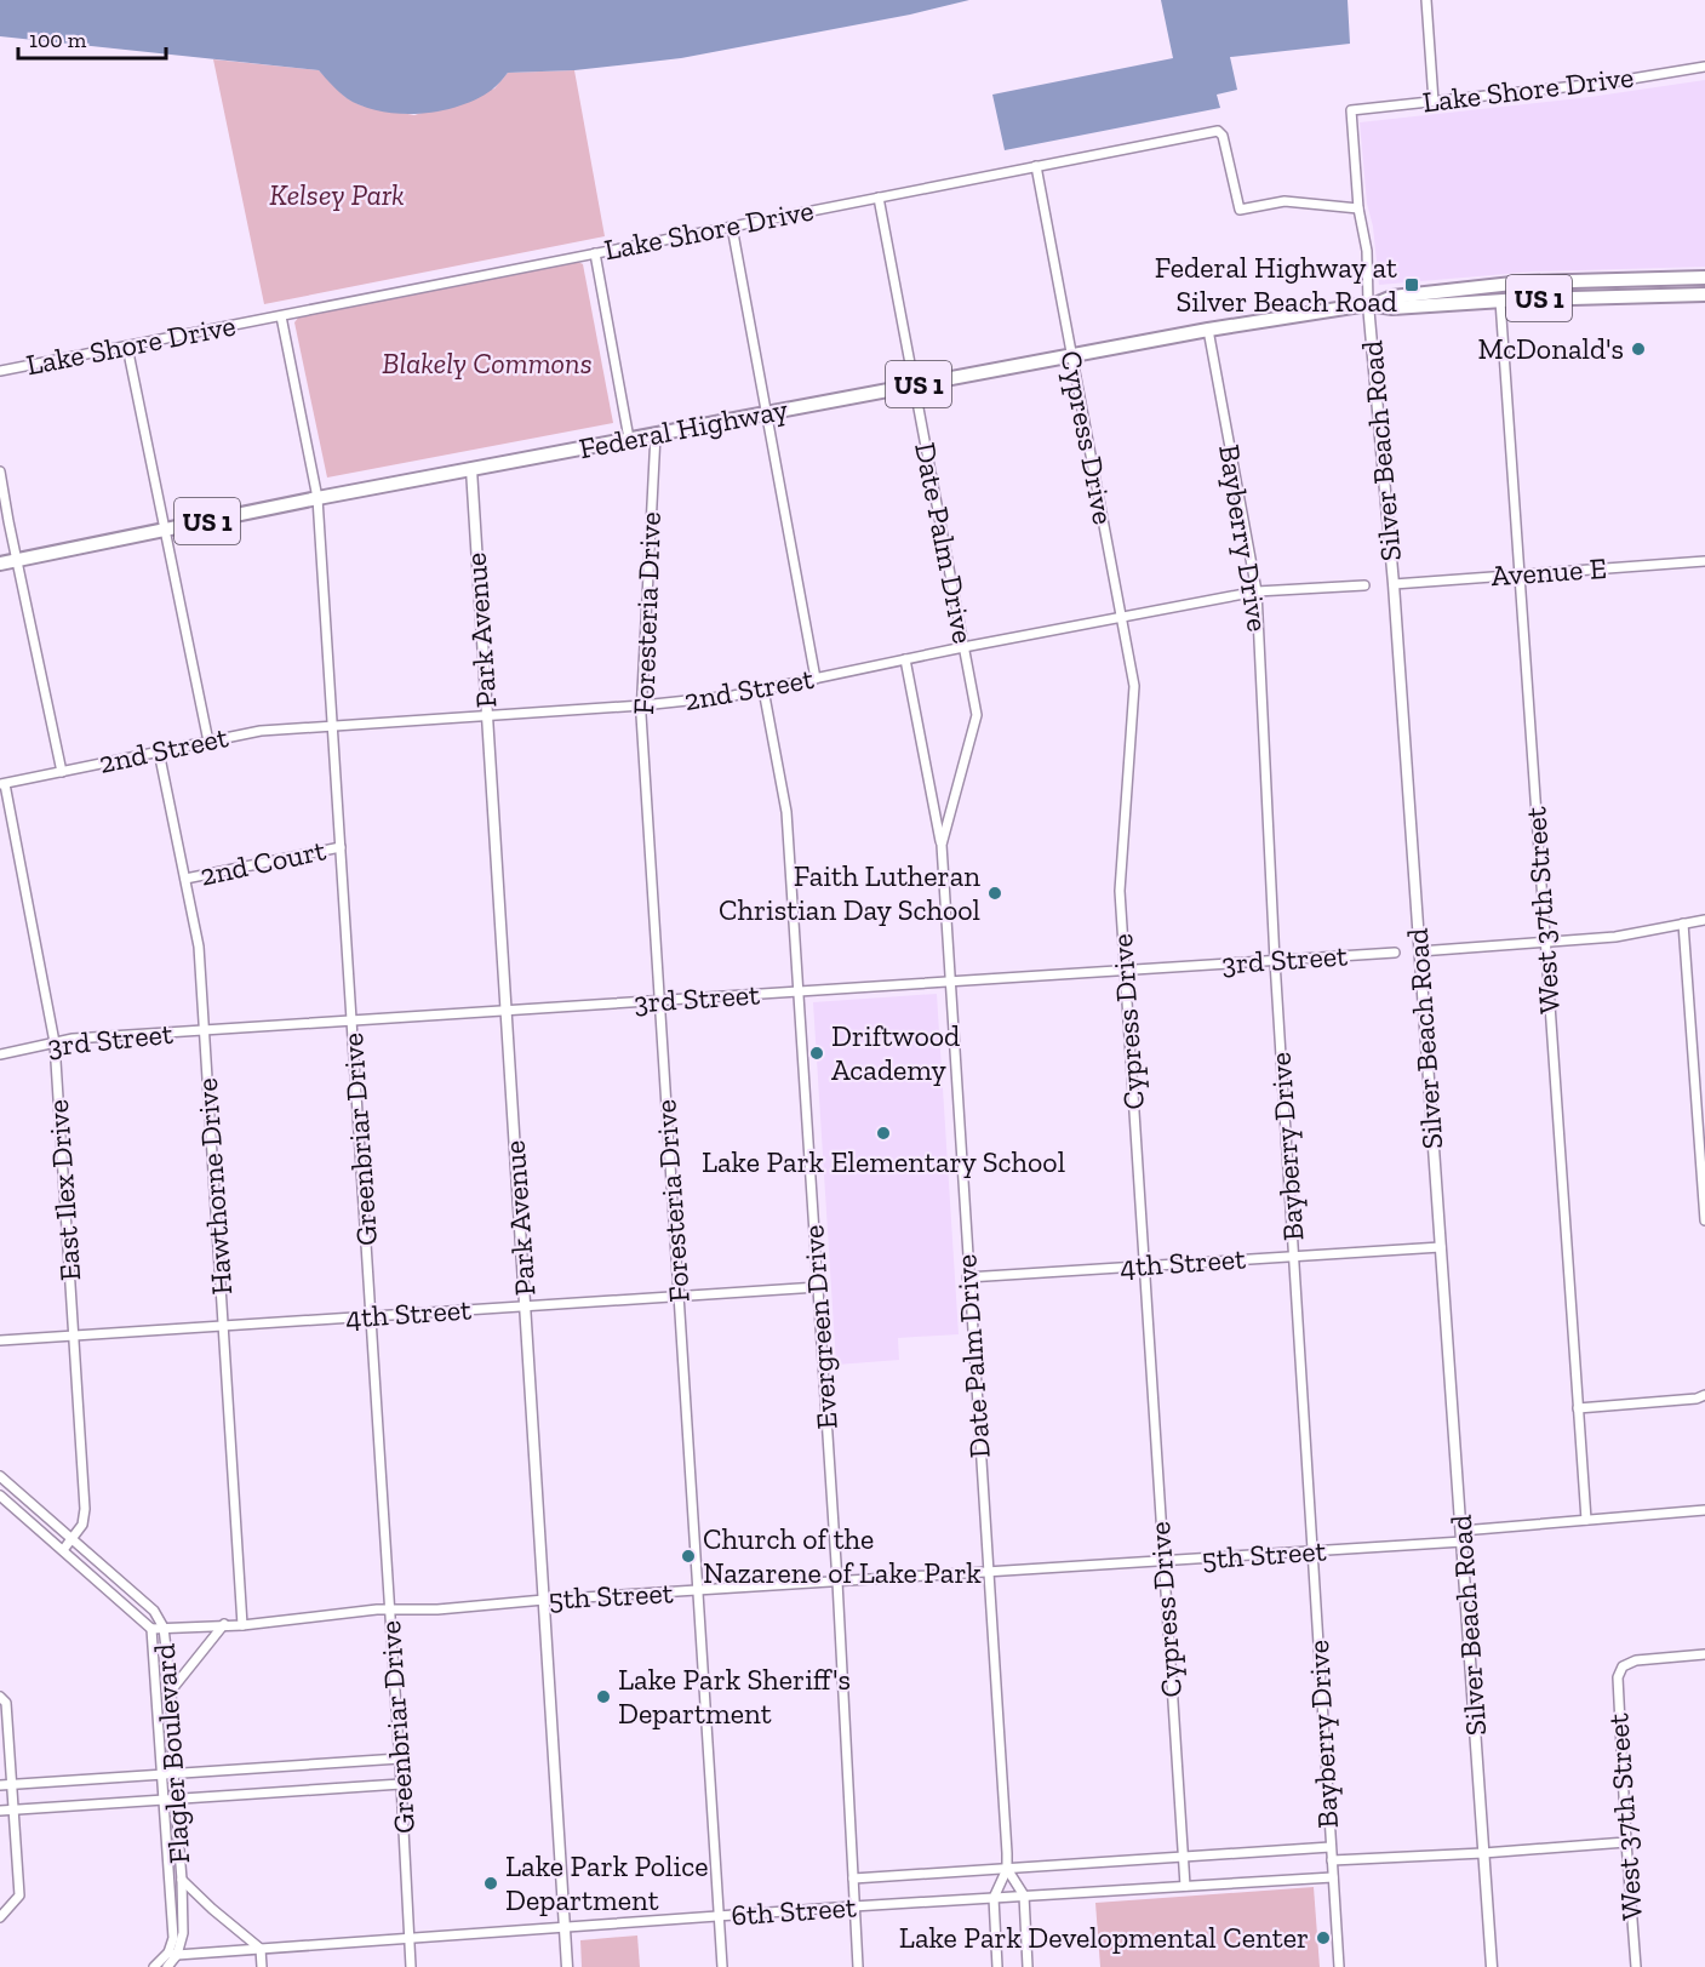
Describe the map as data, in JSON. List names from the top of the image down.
{
  "streets": {
    "main road": ["US 1", "Federal Highway"],
    "street": [
      "Lake Shore Drive",
      "Cypress Drive",
      "Silver Beach Road",
      "Bayberry Drive",
      "Date Palm Drive",
      "Avenue E",
      "Foresteria Drive",
      "Park Avenue",
      "2nd Street",
      "2nd Court",
      "West 37th Street",
      "3rd Street",
      "Greenbriar Drive",
      "Hawthorne Drive",
      "East Ilex Drive",
      "4th Street",
      "Evergreen Drive",
      "5th Street",
      "Flagler Boulevard",
      "6th Street"
    ]
  },
  "crossings": [
    ["Lake Shore Drive", "Cypress Drive"],
    ["Lake Shore Drive", "Silver Beach Road"],
    ["Lake Shore Drive", "Date Palm Drive"],
    ["Lake Shore Drive", "Greenbriar Drive"],
    ["US 1", "Federal Highway"],
    ["US 1", "Silver Beach Road"],
    ["US 1", "West 37th Street"],
    ["Federal Highway", "Cypress Drive"],
    ["Federal Highway", "Silver Beach Road"],
    ["Federal Highway", "Bayberry Drive"],
    ["Federal Highway", "Date Palm Drive"],
    ["Federal Highway", "Foresteria Drive"],
    ["Federal Highway", "Park Avenue"],
    ["Federal Highway", "Greenbriar Drive"],
    ["Cypress Drive", "2nd Street"],
    ["Cypress Drive", "3rd Street"],
    ["Cypress Drive", "4th Street"],
    ["Cypress Drive", "5th Street"],
    ["Cypress Drive", "6th Street"],
    ["Silver Beach Road", "Avenue E"],
    ["Silver Beach Road", "4th Street"],
    ["Silver Beach Road", "5th Street"],
    ["Bayberry Drive", "2nd Street"],
    ["Bayberry Drive", "3rd Street"],
    ["Bayberry Drive", "4th Street"],
    ["Bayberry Drive", "5th Street"],
    ["Bayberry Drive", "6th Street"],
    ["Date Palm Drive", "2nd Street"],
    ["Date Palm Drive", "3rd Street"],
    ["Date Palm Drive", "4th Street"],
    ["Date Palm Drive", "5th Street"],
    ["Date Palm Drive", "6th Street"],
    ["Avenue E", "West 37th Street"],
    ["Foresteria Drive", "2nd Street"],
    ["Foresteria Drive", "3rd Street"],
    ["Foresteria Drive", "4th Street"],
    ["Foresteria Drive", "5th Street"],
    ["Foresteria Drive", "6th Street"],
    ["Park Avenue", "2nd Street"],
    ["Park Avenue", "3rd Street"],
    ["Park Avenue", "4th Street"],
    ["Park Avenue", "5th Street"],
    ["Park Avenue", "6th Street"],
    ["2nd Street", "Greenbriar Drive"],
    ["2nd Street", "Hawthorne Drive"],
    ["2nd Street", "East Ilex Drive"],
    ["2nd Street", "Evergreen Drive"],
    ["2nd Court", "Greenbriar Drive"],
    ["2nd Court", "Hawthorne Drive"],
    ["West 37th Street", "5th Street"],
    ["3rd Street", "Greenbriar Drive"],
    ["3rd Street", "Hawthorne Drive"],
    ["3rd Street", "East Ilex Drive"],
    ["3rd Street", "Evergreen Drive"],
    ["Greenbriar Drive", "4th Street"],
    ["Greenbriar Drive", "5th Street"],
    ["Greenbriar Drive", "6th Street"],
    ["Hawthorne Drive", "4th Street"],
    ["Hawthorne Drive", "5th Street"],
    ["East Ilex Drive", "4th Street"],
    ["East Ilex Drive", "Flagler Boulevard"],
    ["4th Street", "Evergreen Drive"],
    ["Evergreen Drive", "5th Street"],
    ["Evergreen Drive", "6th Street"],
    ["5th Street", "Flagler Boulevard"],
    ["Flagler Boulevard", "6th Street"]
  ],
  "parks": ["Kelsey Park", "Blakely Commons"],
  "places": {
    "transit": ["Federal Highway at Silver Beach Road"],
    "other": [
      "McDonald's",
      "Faith Lutheran Christian Day School",
      "Driftwood Academy",
      "Lake Park Elementary School",
      "Church of the Nazarene of Lake Park",
      "Lake Park Sheriff's Department",
      "Lake Park Police Department",
      "Lake Park Developmental Center"
    ]
  },
  "scale_bar": "100 m"
}
